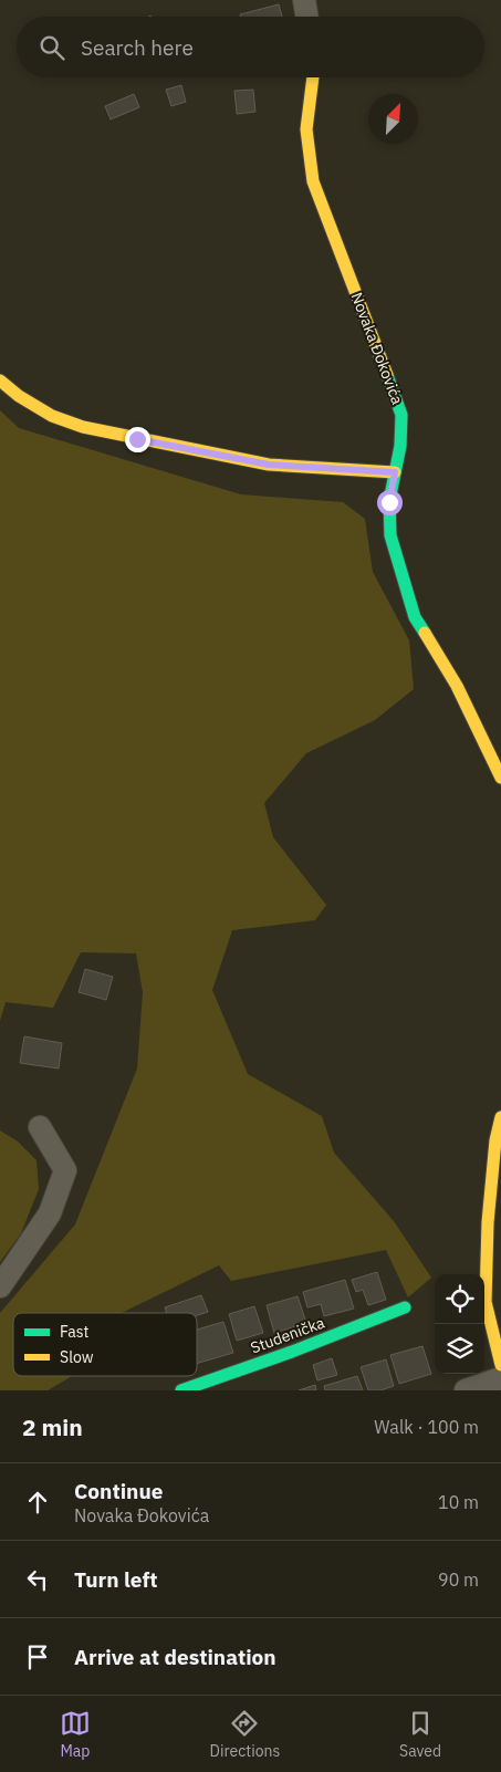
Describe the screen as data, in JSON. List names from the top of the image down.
{
  "streets": {
    "street": ["Novaka Ðokovića", "Studenička"]
  },
  "legend": ["Fast", "Slow"],
  "north": "top right",
  "page": {
    "search": "Search here",
    "heading": ["2 min", "Walk · 100 m"],
    "list": [
      ["Continue", "Novaka Ðokovića", "10 m"],
      ["Turn left", "90 m"],
      "Arrive at destination"
    ],
    "nav": ["Map", "Directions", "Saved"]
  }
}
